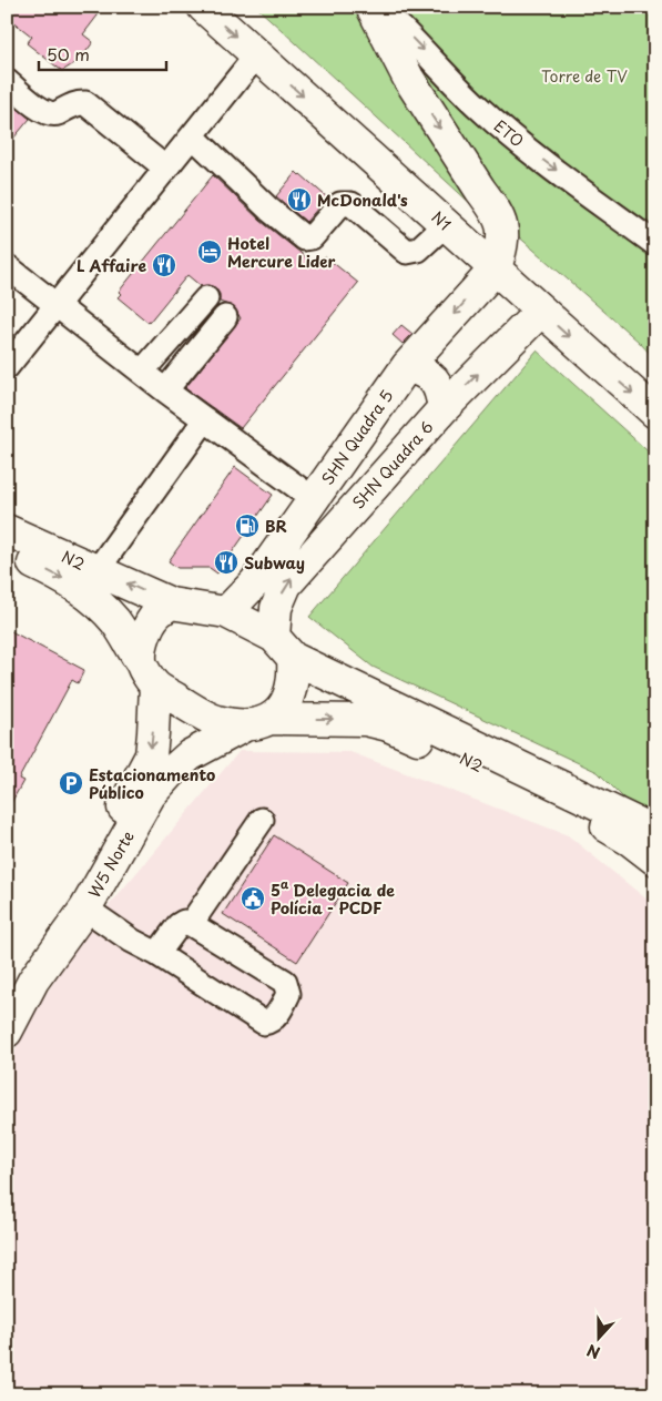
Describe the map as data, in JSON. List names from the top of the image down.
{
  "streets": {
    "main road": [
      "N1",
      "SHN Quadra 5",
      "SHN Quadra 6",
      "N2",
      "W5 Norte"
    ],
    "street": ["ETO"]
  },
  "crossings": [
    ["N1", "SHN Quadra 5"],
    ["N1", "SHN Quadra 6"],
    ["SHN Quadra 5", "SHN Quadra 6"],
    ["SHN Quadra 5", "N2"],
    ["SHN Quadra 5", "W5 Norte"],
    ["SHN Quadra 6", "N2"],
    ["SHN Quadra 6", "W5 Norte"],
    ["N2", "W5 Norte"]
  ],
  "one_way": ["ETO", "N1", "SHN Quadra 6"],
  "parks": ["Torre de TV"],
  "places": {
    "restaurant": ["McDonald's", "L Affaire", "Subway"],
    "hotel": ["Hotel Mercure Lider"],
    "fuel station": ["BR"],
    "parking": ["Estacionamento Público"],
    "public building": ["5ª Delegacia de Polícia - PCDF"]
  },
  "scale_bar": "50 m",
  "north": "bottom"
}
